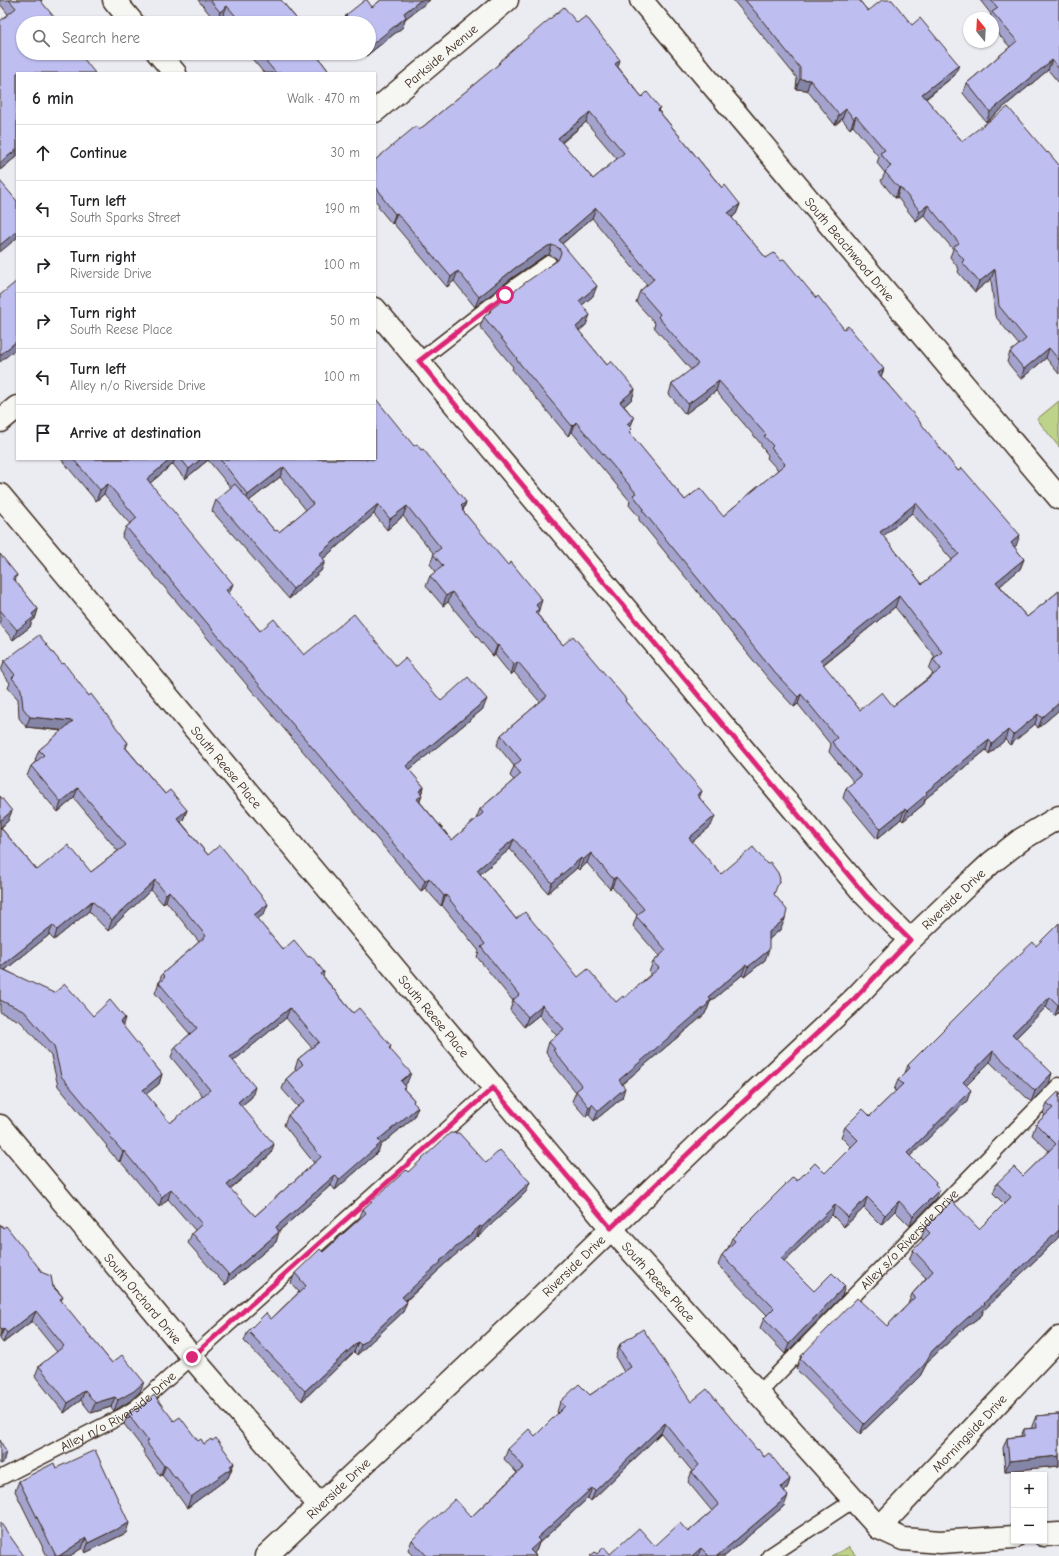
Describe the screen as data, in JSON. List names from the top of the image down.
{
  "streets": {
    "street": [
      "Parkside Avenue",
      "South Beachwood Drive",
      "South Reese Place",
      "Riverside Drive",
      "South Orchard Drive",
      "Morningside Drive"
    ],
    "lane": ["Alley s/o Riverside Drive", "Alley n/o Riverside Drive"]
  },
  "crossings": [
    ["South Reese Place", "Riverside Drive"],
    ["South Reese Place", "Alley s/o Riverside Drive"],
    ["South Reese Place", "Alley n/o Riverside Drive"],
    ["South Reese Place", "Morningside Drive"],
    ["Riverside Drive", "South Orchard Drive"],
    ["South Orchard Drive", "Alley n/o Riverside Drive"]
  ],
  "north": "top",
  "page": {
    "search": "Search here",
    "heading": ["6 min", "Walk · 470 m"],
    "list": [
      ["Continue", "30 m"],
      ["Turn left", "South Sparks Street", "190 m"],
      ["Turn right", "Riverside Drive", "100 m"],
      ["Turn right", "South Reese Place", "50 m"],
      ["Turn left", "Alley n/o Riverside Drive", "100 m"],
      "Arrive at destination"
    ],
    "map_buttons": ["+", "−"]
  }
}
